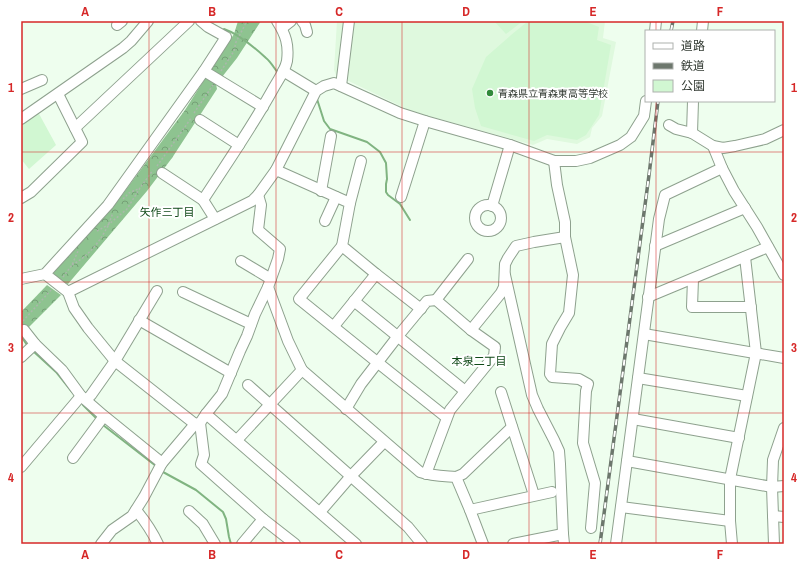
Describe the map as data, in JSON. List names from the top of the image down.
{
  "districts": ["矢作三丁目", "本泉二丁目"],
  "places": ["青森県立青森東高等学校"],
  "legend": ["道路", "鉄道", "公園"],
  "grid": {
    "columns": [
      "A",
      "B",
      "C",
      "D",
      "E",
      "F"
    ],
    "rows": [
      "1",
      "2",
      "3",
      "4"
    ]
  }
}
